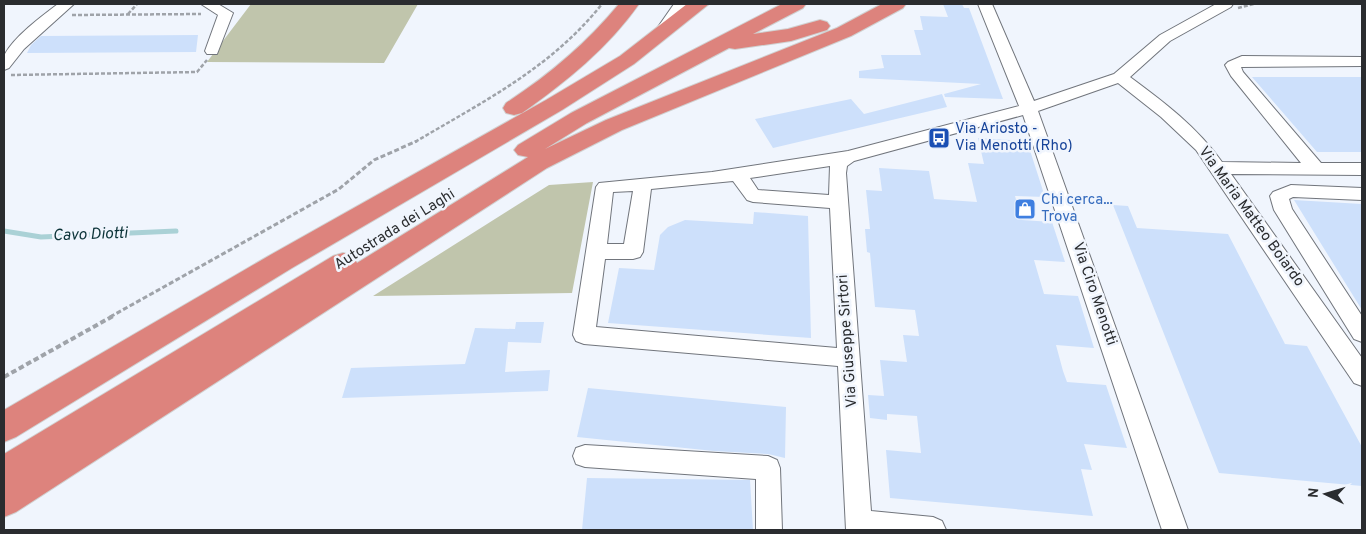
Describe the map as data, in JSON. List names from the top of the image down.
{
  "streets": {
    "highway": ["Autostrada dei Laghi"],
    "street": ["Via Maria Matteo Boiardo", "Via Ciro Menotti", "Via Giuseppe Sirtori"]
  },
  "water": ["Cavo Diotti"],
  "places": {
    "bus stop": ["Via Ariosto - Via Menotti (Rho)"],
    "shop": ["Chi cerca... Trova"]
  },
  "north": "left"
}
